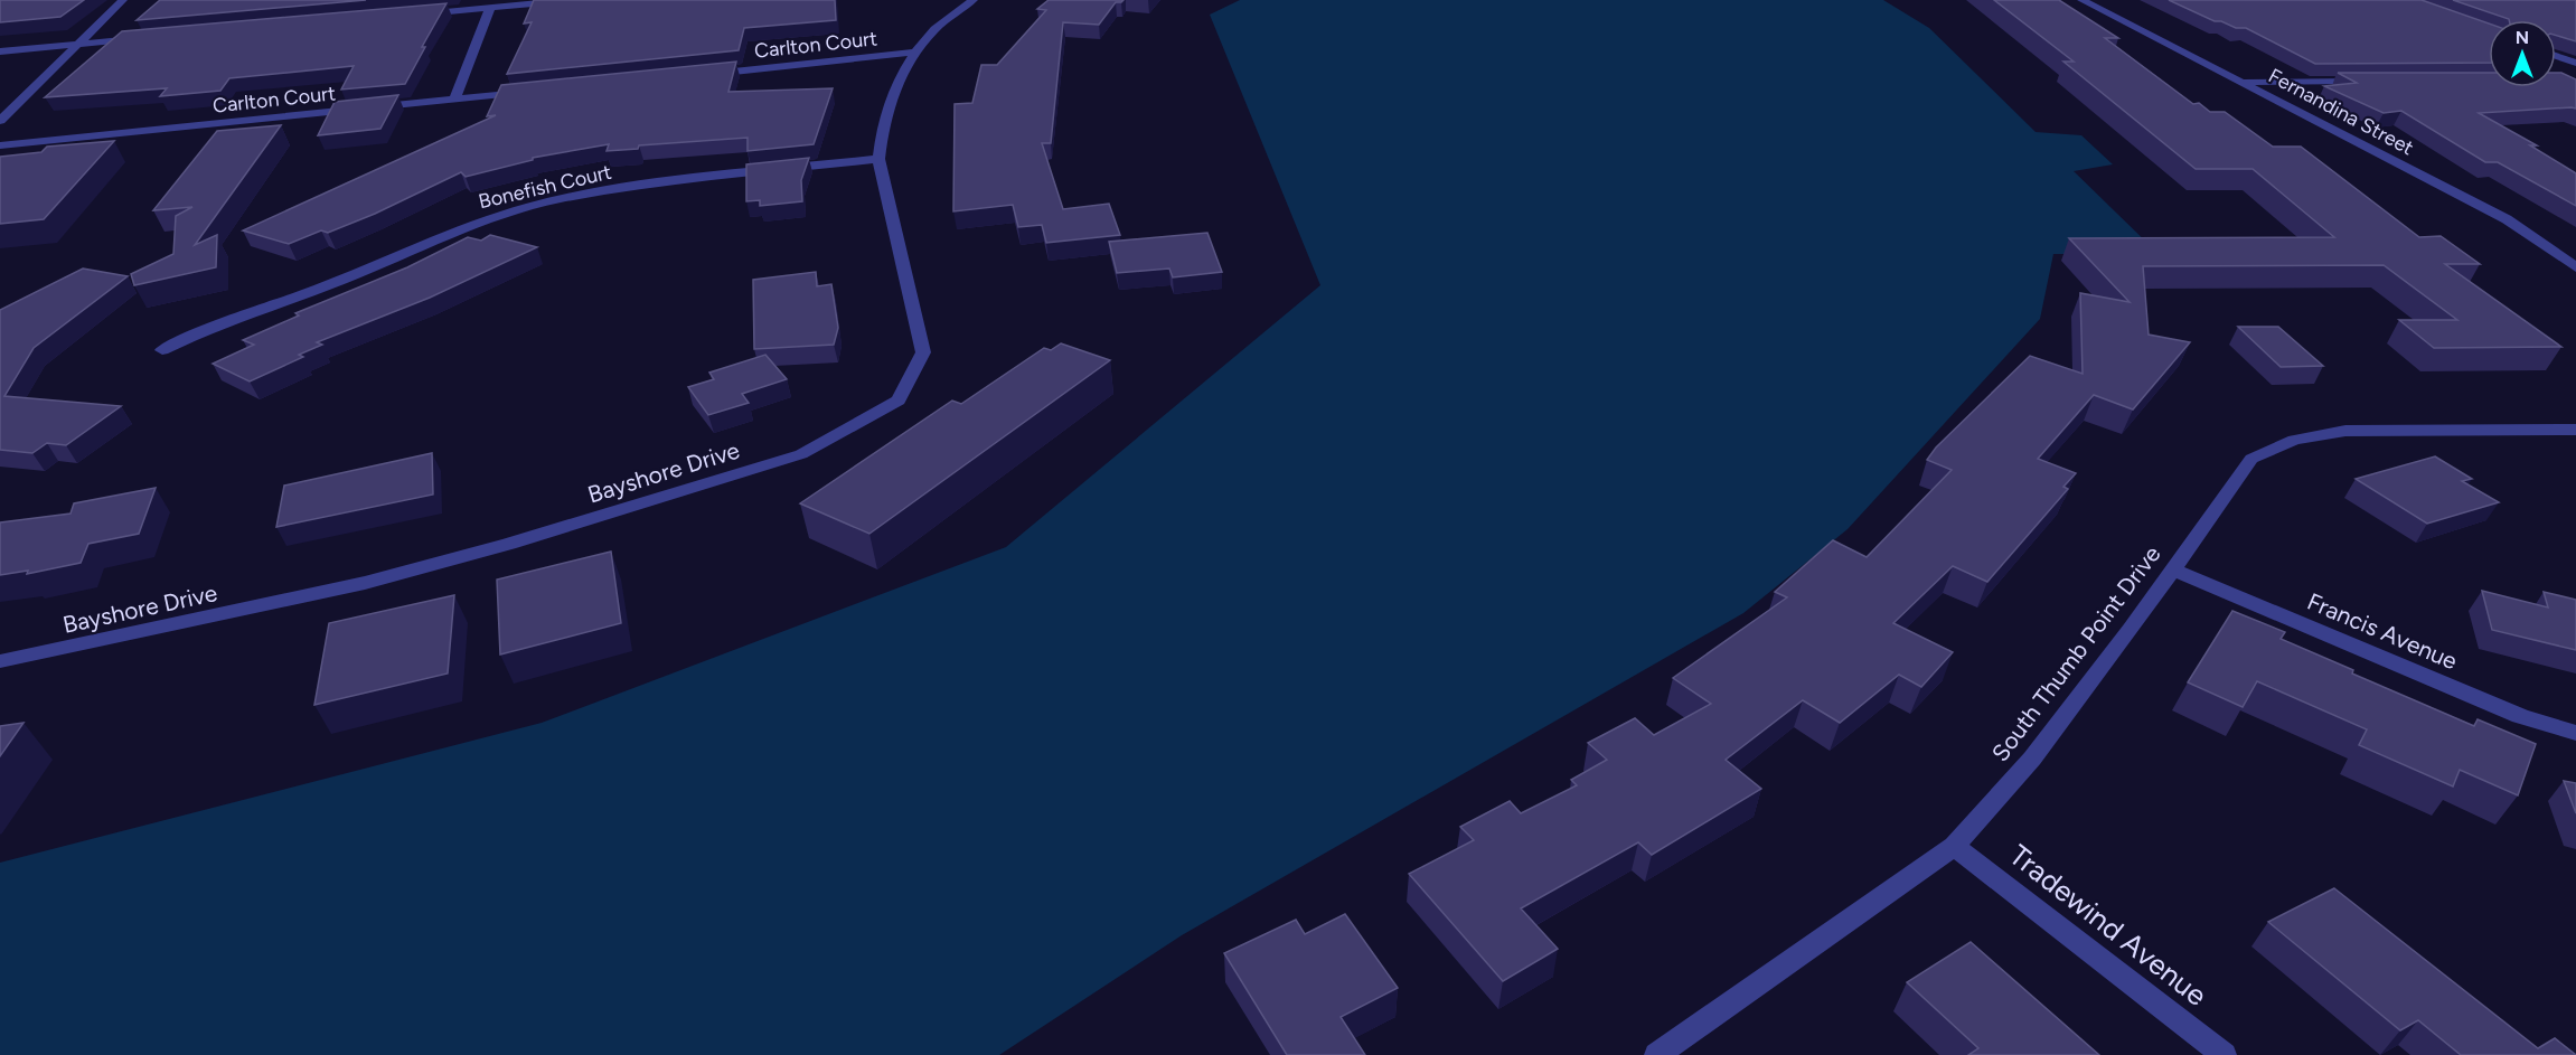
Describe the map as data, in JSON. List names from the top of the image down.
{
  "streets": {
    "street": [
      "Carlton Court",
      "Fernandina Street",
      "Bonefish Court",
      "Bayshore Drive",
      "Francis Avenue",
      "South Thumb Point Drive",
      "Tradewind Avenue"
    ]
  },
  "crossings": [
    ["Carlton Court", "Bayshore Drive"],
    ["Bonefish Court", "Bayshore Drive"],
    ["Francis Avenue", "South Thumb Point Drive"],
    ["South Thumb Point Drive", "Tradewind Avenue"]
  ],
  "north": "top"
}
